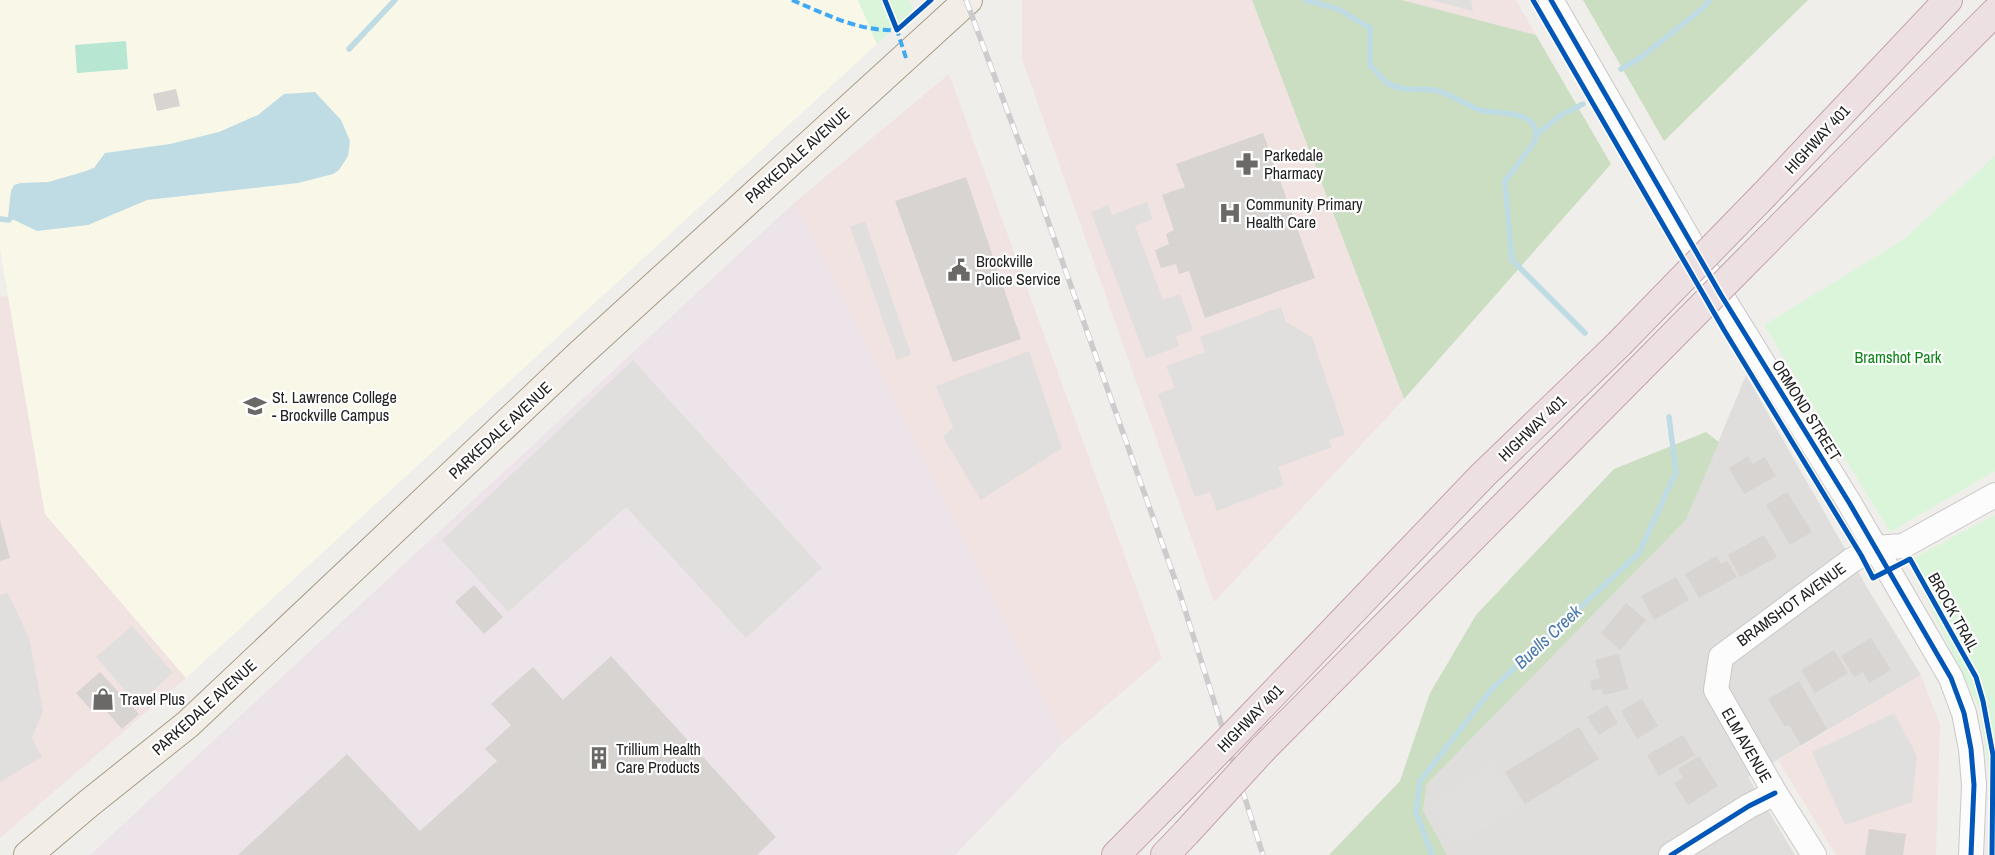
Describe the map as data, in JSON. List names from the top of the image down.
{
  "streets": {
    "highway": ["HIGHWAY 401"],
    "main road": ["PARKEDALE AVENUE"],
    "street": ["ORMOND STREET", "BRAMSHOT AVENUE", "ELM AVENUE"],
    "cycle path": ["BROCK TRAIL"]
  },
  "crossings": [
    ["ORMOND STREET", "BRAMSHOT AVENUE"],
    ["BRAMSHOT AVENUE", "ELM AVENUE"]
  ],
  "water": ["Buells Creek"],
  "parks": ["Bramshot Park"],
  "places": {
    "pharmacy": ["Parkedale Pharmacy"],
    "hospital": ["Community Primary Health Care"],
    "public building": ["Brockville Police Service"],
    "school or university": ["St. Lawrence College - Brockville Campus"],
    "shop": ["Travel Plus"],
    "building": ["Trillium Health Care Products"]
  }
}
